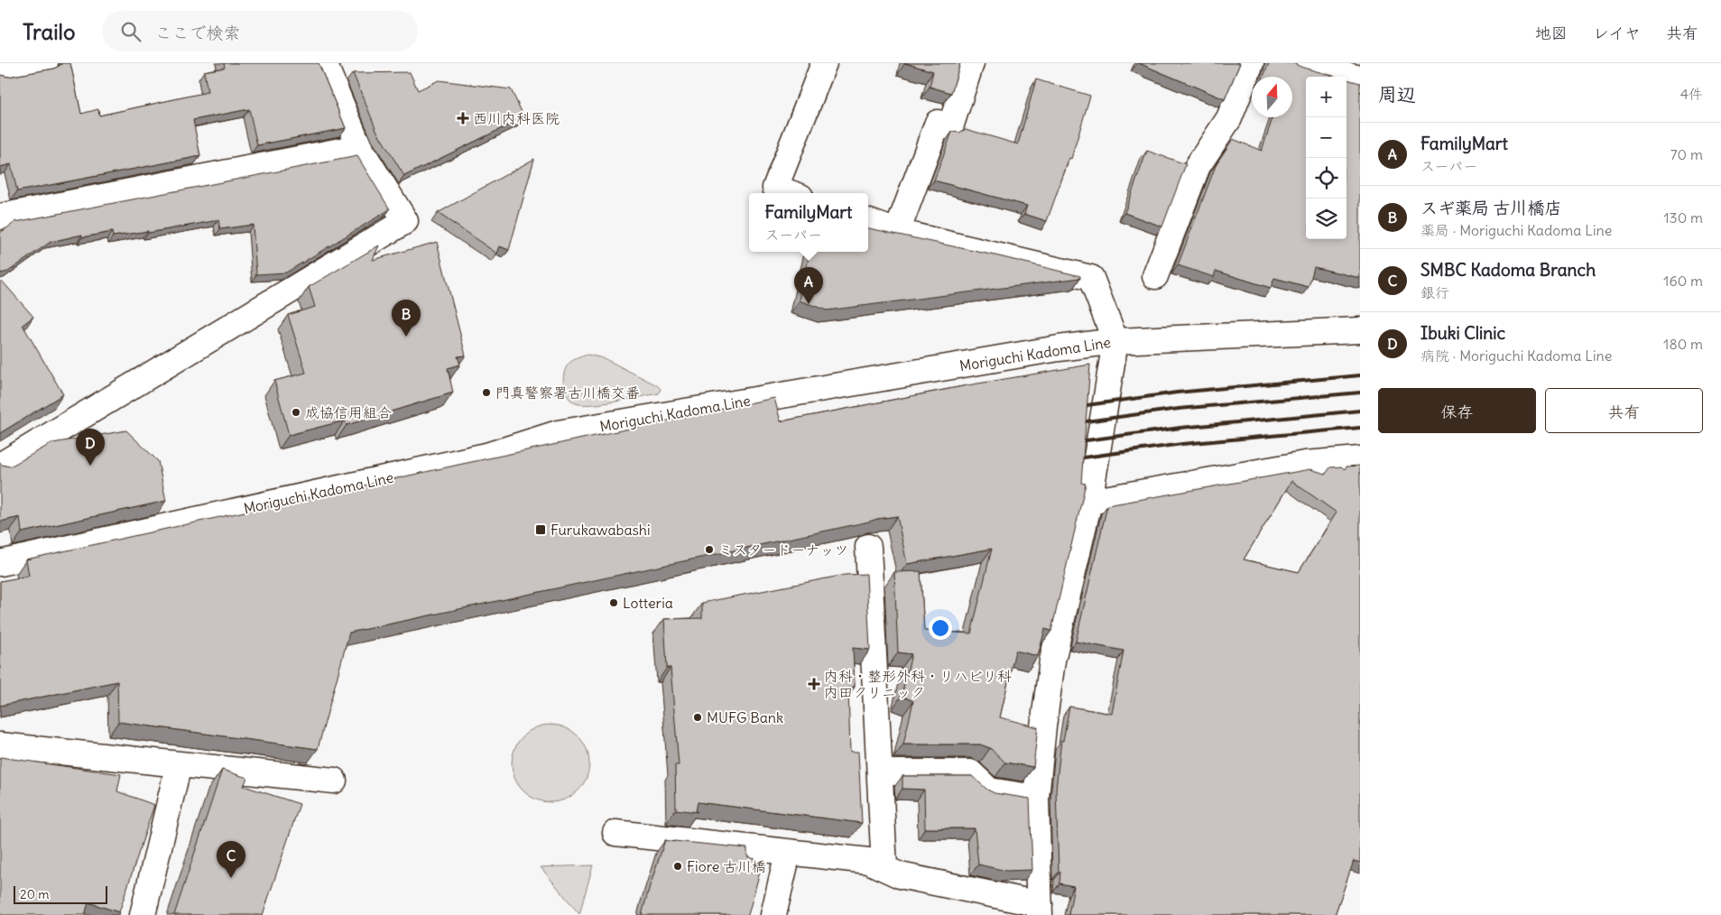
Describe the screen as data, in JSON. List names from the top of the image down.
{
  "streets": {
    "street": ["Moriguchi Kadoma Line"]
  },
  "places": {
    "health": ["西川内科医院", "内科・整形外科・リハビリ科 内田クリニック"],
    "other": [
      "門真警察署古川橋交番",
      "成協信用組合",
      "ミスタードーナッツ",
      "Lotteria",
      "MUFG Bank",
      "Fiore 古川橋"
    ],
    "transit": ["Furukawabashi"]
  },
  "scale_bar": "20 m",
  "north": "top",
  "page": {
    "header": "Trailo",
    "search": "ここで検索",
    "nav": ["地図", "レイヤ", "共有"],
    "heading": ["周辺", "4件"],
    "map_buttons": ["+", "−"],
    "list": [
      {
        "mark": "A",
        "name": "FamilyMart",
        "note": "スーパー",
        "value": "70 m"
      },
      {
        "mark": "B",
        "name": "スギ薬局 古川橋店",
        "note": "薬局 · Moriguchi Kadoma Line",
        "value": "130 m"
      },
      {
        "mark": "C",
        "name": "SMBC Kadoma Branch",
        "note": "銀行",
        "value": "160 m"
      },
      {
        "mark": "D",
        "name": "Ibuki Clinic",
        "note": "病院 · Moriguchi Kadoma Line",
        "value": "180 m"
      }
    ],
    "popup": ["FamilyMart", "スーパー"],
    "pins": [
      "A",
      "B",
      "D",
      "C"
    ],
    "buttons": ["保存", "共有"],
    "scale": "20 m"
  }
}
